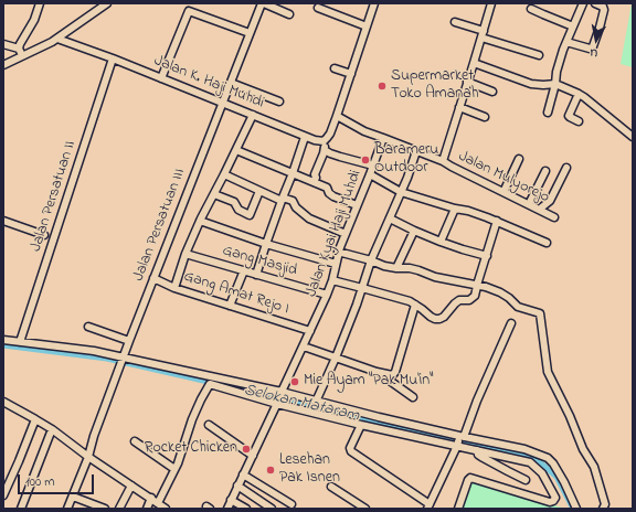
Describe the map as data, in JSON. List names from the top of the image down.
{
  "streets": {
    "street": [
      "Jalan K. Haji Muhdi",
      "Jalan Mulyorejo",
      "Jalan Persatuan II",
      "Jalan Persatuan III",
      "Jalan Kyai Haji Muhdi",
      "Gang Masjid",
      "Gang Amat Rejo I"
    ]
  },
  "crossings": [
    ["Jalan K. Haji Muhdi", "Jalan Persatuan II"],
    ["Jalan K. Haji Muhdi", "Jalan Persatuan III"],
    ["Jalan Mulyorejo", "Jalan Kyai Haji Muhdi"],
    ["Jalan Persatuan III", "Gang Amat Rejo I"],
    ["Jalan Kyai Haji Muhdi", "Gang Masjid"],
    ["Jalan Kyai Haji Muhdi", "Gang Amat Rejo I"]
  ],
  "water": ["Selokan Mataram"],
  "places": [
    "Supermarket Toko Amanah",
    "Barameru Outdoor",
    "Mie Ayam \"Pak Mu'in\"",
    "Rocket Chicken",
    "Lesehan Pak Isnen"
  ],
  "scale_bar": "100 m",
  "north": "bottom"
}
